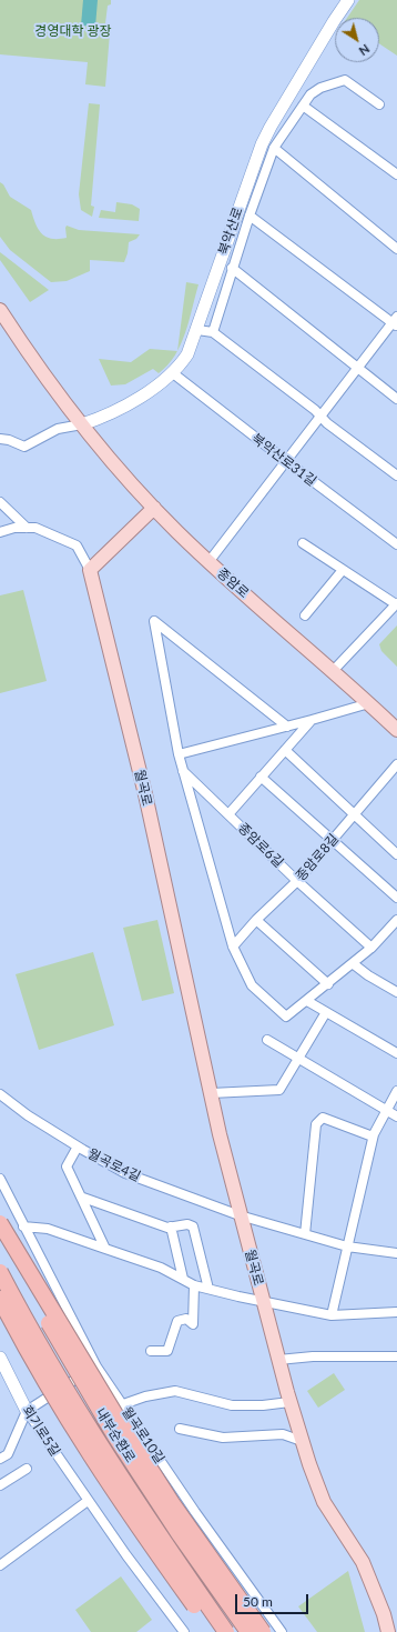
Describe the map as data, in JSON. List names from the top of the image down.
{
  "streets": {
    "highway": ["내부순환로"],
    "main road": ["종암로", "월곡로"],
    "street": [
      "북악산로",
      "북악산로31길",
      "종암로6길",
      "종암로8길",
      "월곡로4길",
      "회기로5길",
      "월곡로10길"
    ]
  },
  "crossings": [
    ["북악산로", "북악산로31길"],
    ["북악산로", "종암로"],
    ["월곡로", "월곡로4길"],
    ["종암로6길", "종암로8길"]
  ],
  "parks": ["경영대학 광장"],
  "scale_bar": "50 m",
  "north": "bottom right"
}
